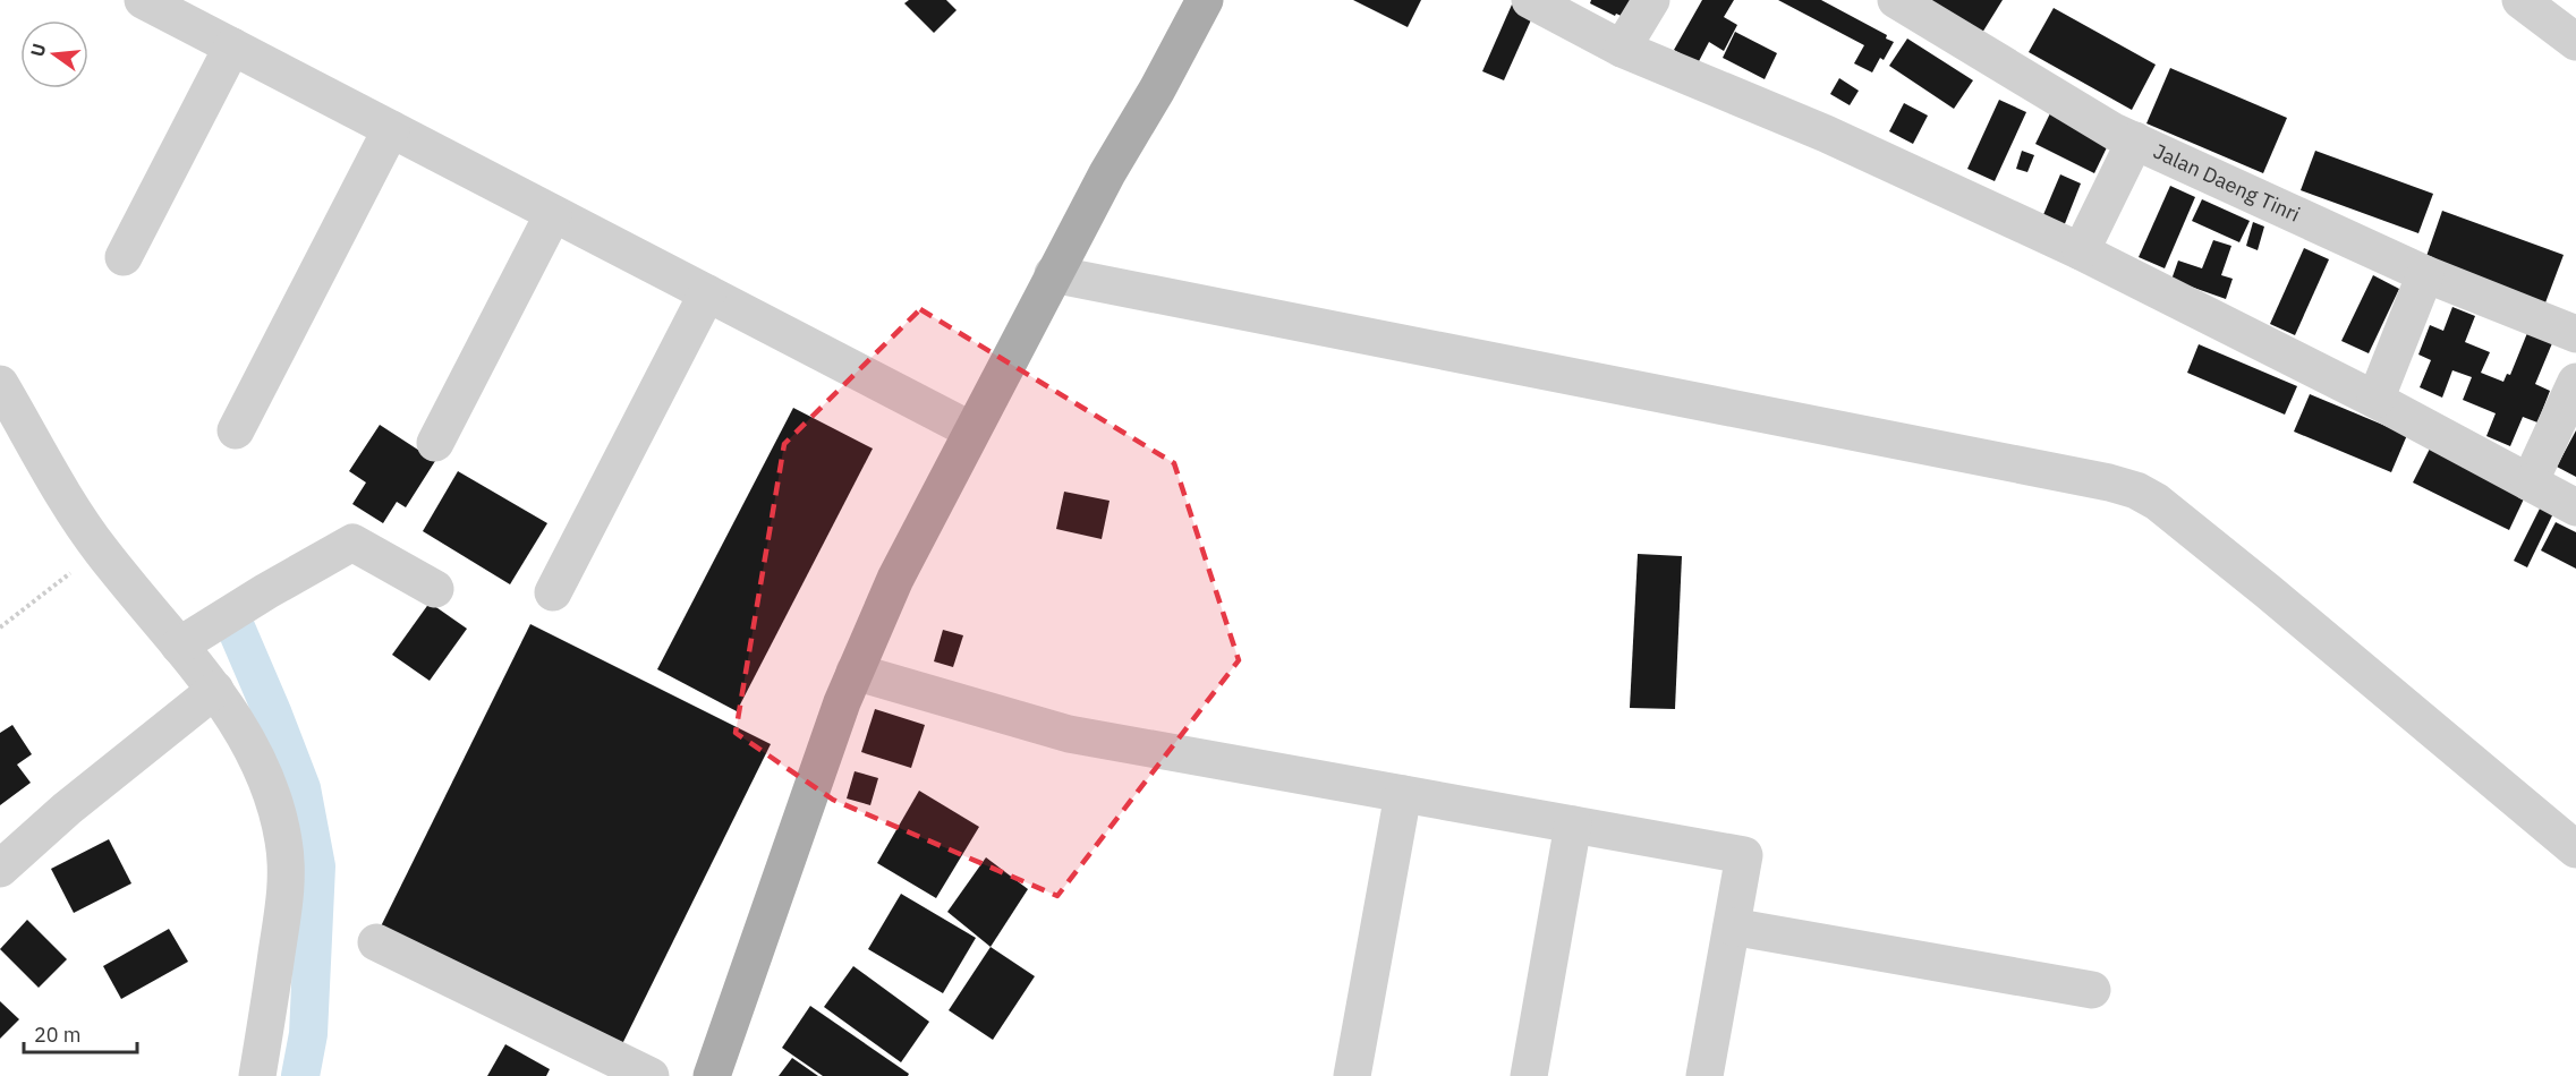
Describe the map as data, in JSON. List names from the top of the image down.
{
  "streets": {
    "street": ["Jalan Daeng Tinri"]
  },
  "scale_bar": "20 m",
  "north": "left"
}
